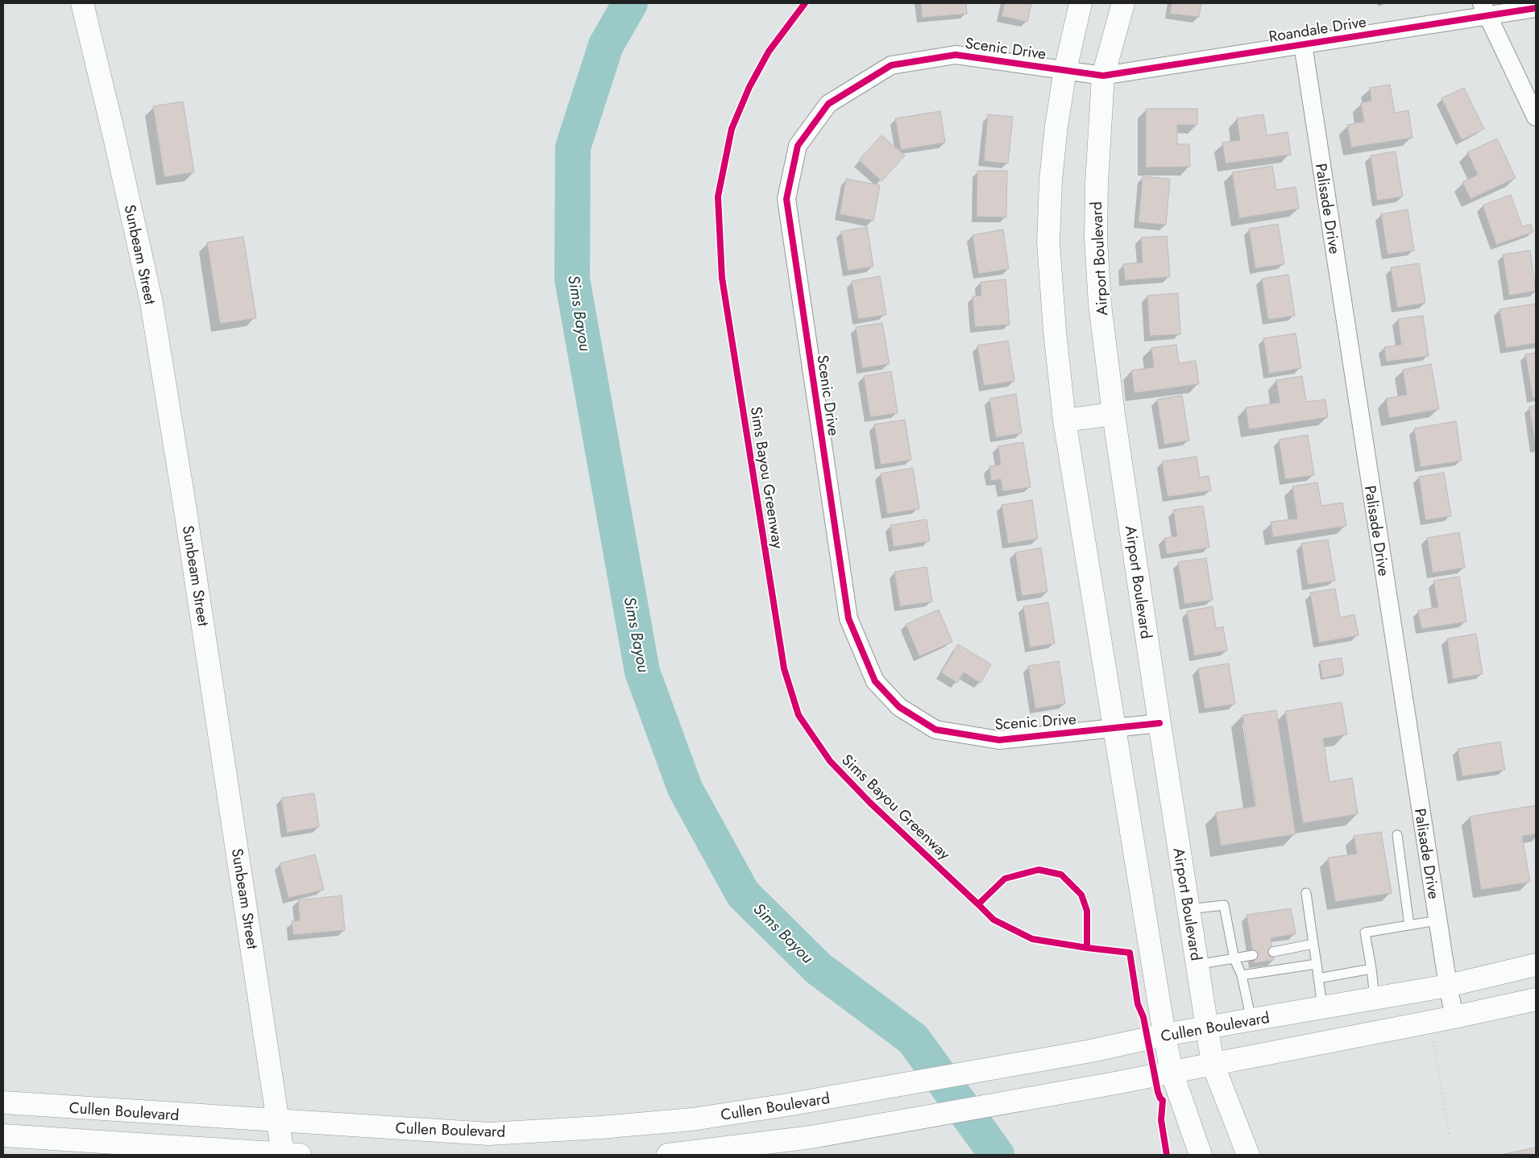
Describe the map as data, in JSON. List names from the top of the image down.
{
  "streets": {
    "main road": ["Sunbeam Street", "Airport Boulevard", "Cullen Boulevard"],
    "street": ["Roandale Drive", "Scenic Drive", "Palisade Drive"],
    "cycle path": ["Sims Bayou Greenway"]
  },
  "crossings": [
    ["Roandale Drive", "Scenic Drive"],
    ["Roandale Drive", "Palisade Drive"],
    ["Roandale Drive", "Airport Boulevard"],
    ["Scenic Drive", "Airport Boulevard"],
    ["Palisade Drive", "Cullen Boulevard"],
    ["Sunbeam Street", "Cullen Boulevard"],
    ["Airport Boulevard", "Cullen Boulevard"]
  ],
  "water": ["Sims Bayou"]
}
